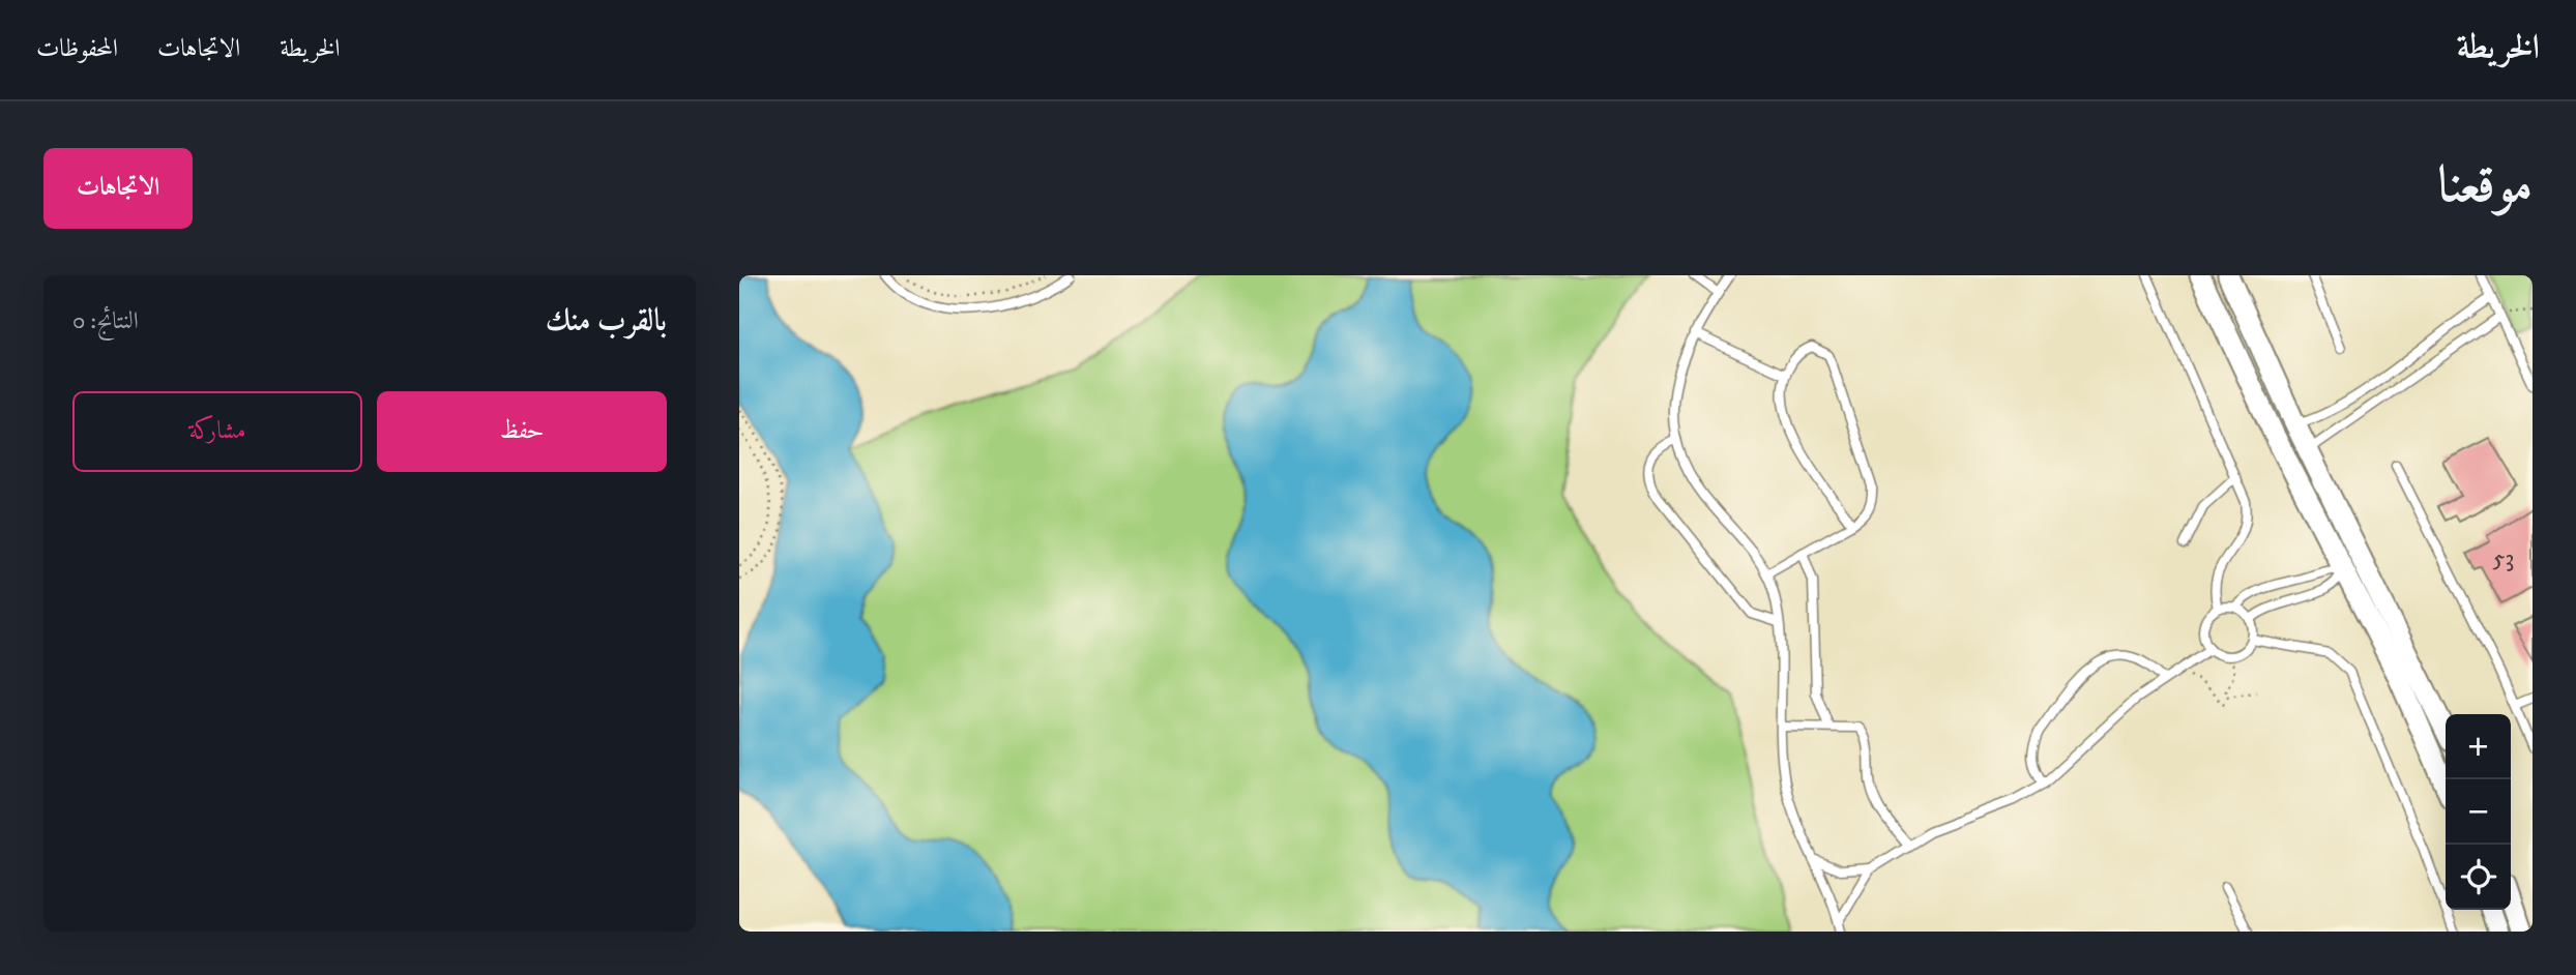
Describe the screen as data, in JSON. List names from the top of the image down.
{
  "house_numbers": ["53"],
  "page": {
    "header": "الخريطة",
    "nav": ["الخريطة", "الاتجاهات", "المحفوظات"],
    "title": "موقعنا",
    "buttons": [
      "الاتجاهات",
      ["حفظ", "مشاركة"]
    ],
    "heading": ["بالقرب منك", "النتائج: 0"],
    "map_buttons": ["+", "−"]
  }
}
